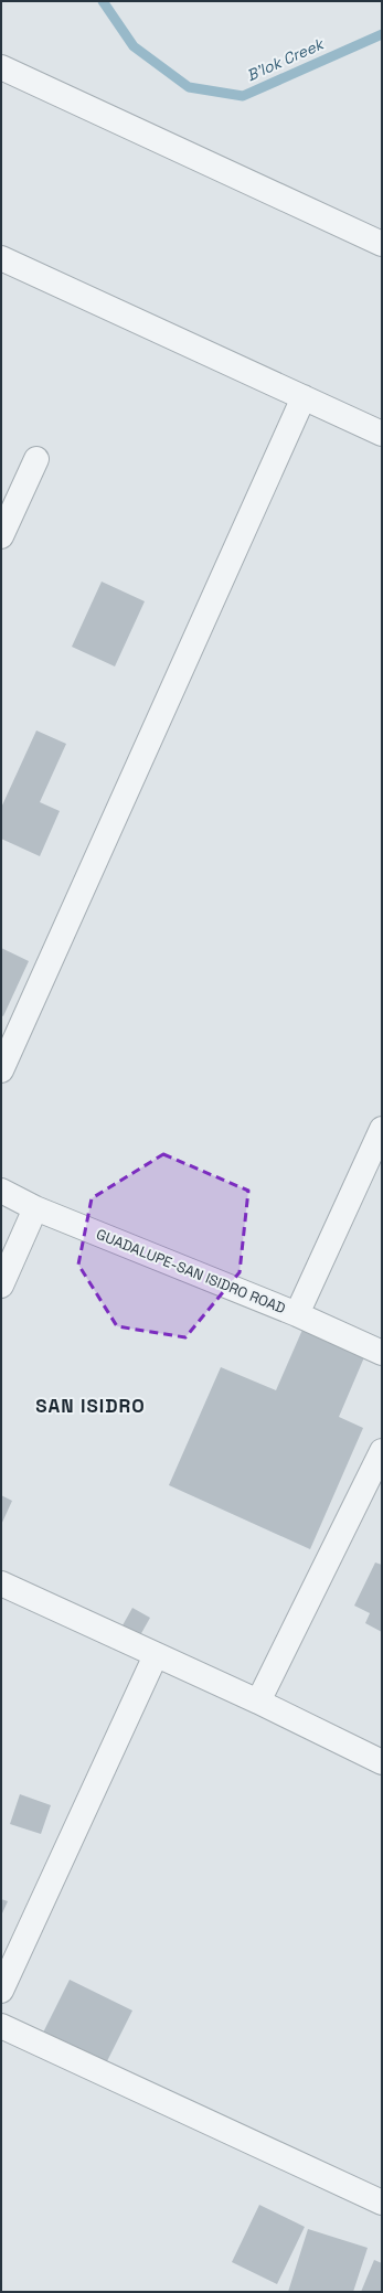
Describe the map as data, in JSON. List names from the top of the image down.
{
  "streets": {
    "street": ["GUADALUPE-SAN ISIDRO ROAD"]
  },
  "districts": ["SAN ISIDRO"],
  "water": ["B'lok Creek"]
}
